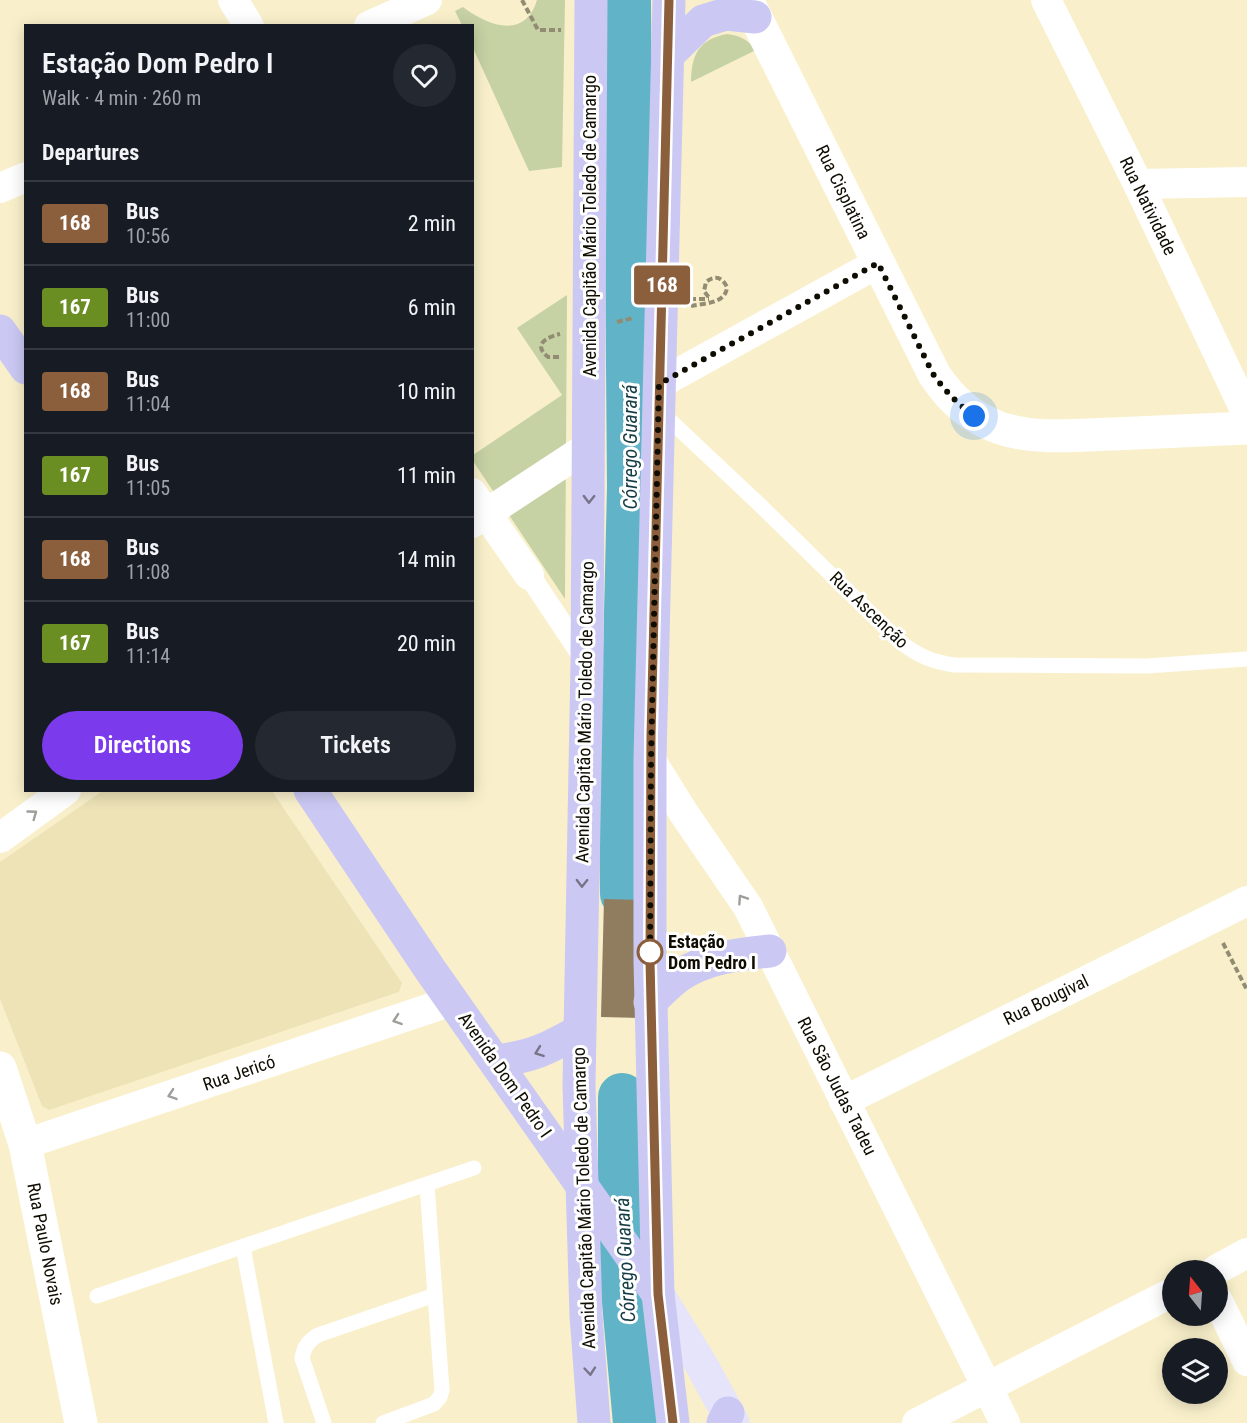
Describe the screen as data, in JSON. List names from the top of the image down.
{
  "streets": {
    "main road": ["Avenida Capitão Mário Toledo de Camargo", "Avenida Dom Pedro I"],
    "street": [
      "Rua Cisplatina",
      "Rua Natividade",
      "Rua Bougival",
      "Rua Jericó",
      "Rua São Judas Tadeu",
      "Rua Paulo Novais"
    ],
    "lane": ["Rua Ascenção"]
  },
  "crossings": [
    ["Avenida Capitão Mário Toledo de Camargo", "Avenida Dom Pedro I"],
    ["Rua Bougival", "Rua São Judas Tadeu"],
    ["Rua Jericó", "Avenida Dom Pedro I"],
    ["Rua Jericó", "Rua Paulo Novais"]
  ],
  "one_way": ["Rua Jericó"],
  "water": ["Córrego Guarará"],
  "places": ["Estação Dom Pedro I"],
  "lines": ["bus line 168"],
  "north": "top",
  "page": {
    "on_map": "168",
    "heading": [
      ["Estação Dom Pedro I", "Walk · 4 min · 260 m"],
      "Departures"
    ],
    "list": [
      {
        "mark": "168",
        "name": "Bus",
        "note": "10:56",
        "value": "2 min"
      },
      {
        "mark": "167",
        "name": "Bus",
        "note": "11:00",
        "value": "6 min"
      },
      {
        "mark": "168",
        "name": "Bus",
        "note": "11:04",
        "value": "10 min"
      },
      {
        "mark": "167",
        "name": "Bus",
        "note": "11:05",
        "value": "11 min"
      },
      {
        "mark": "168",
        "name": "Bus",
        "note": "11:08",
        "value": "14 min"
      },
      {
        "mark": "167",
        "name": "Bus",
        "note": "11:14",
        "value": "20 min"
      }
    ],
    "buttons": ["Directions", "Tickets"]
  }
}
